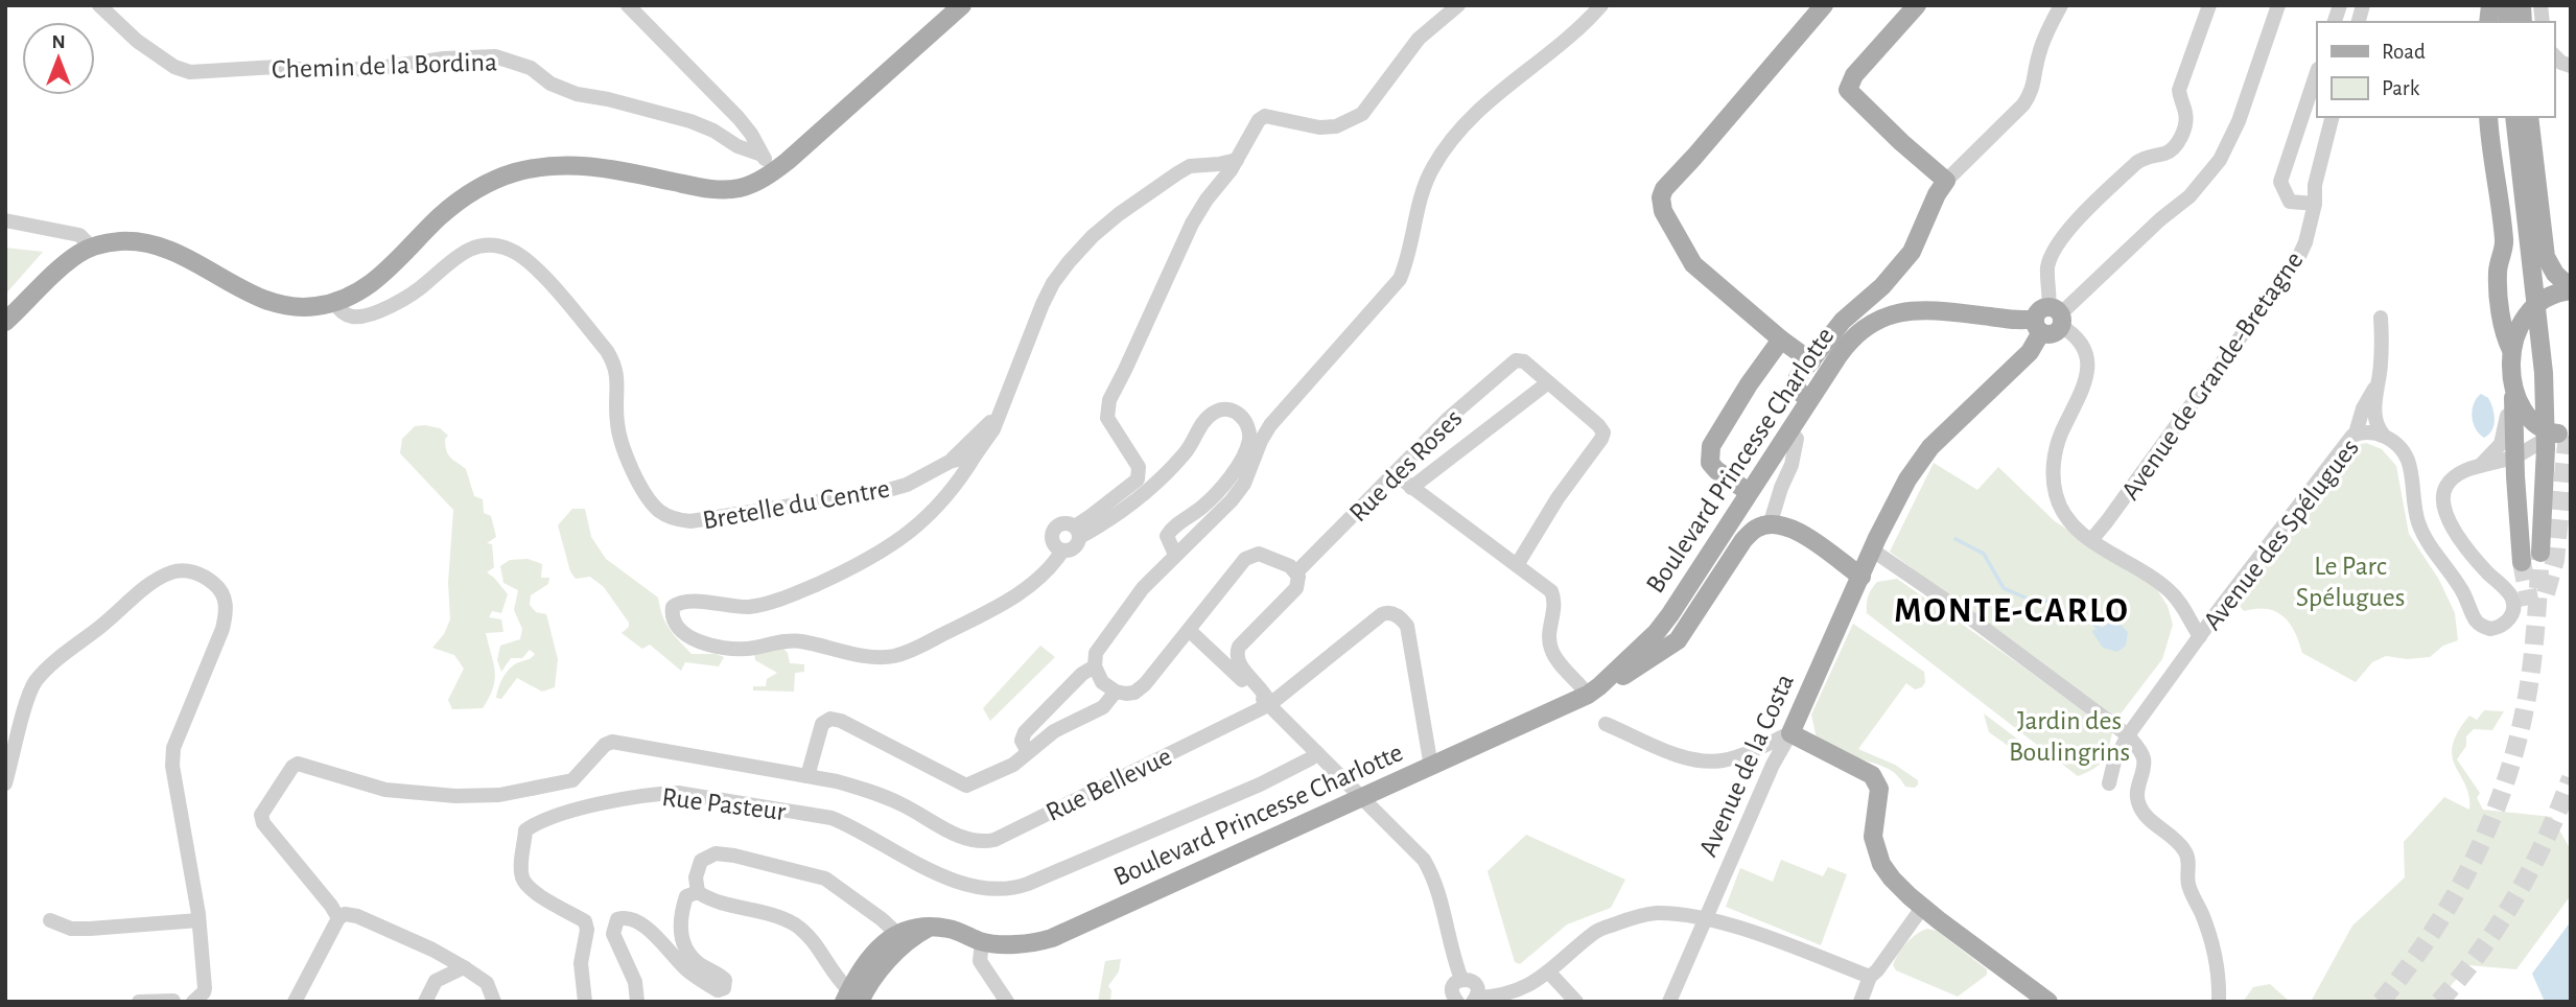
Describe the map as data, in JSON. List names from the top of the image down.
{
  "streets": {
    "main road": ["Boulevard Princesse Charlotte", "Avenue de la Costa"],
    "street": [
      "Chemin de la Bordina",
      "Avenue de Grande-Bretagne",
      "Rue des Roses",
      "Bretelle du Centre",
      "Avenue des Spélugues",
      "Rue Bellevue",
      "Rue Pasteur"
    ]
  },
  "crossings": [
    ["Boulevard Princesse Charlotte", "Avenue de la Costa"],
    ["Boulevard Princesse Charlotte", "Rue Bellevue"],
    ["Rue des Roses", "Rue Bellevue"]
  ],
  "districts": ["MONTE-CARLO"],
  "parks": ["Le Parc Spélugues", "Jardin des Boulingrins"],
  "legend": ["Road", "Park"],
  "north": "top"
}
